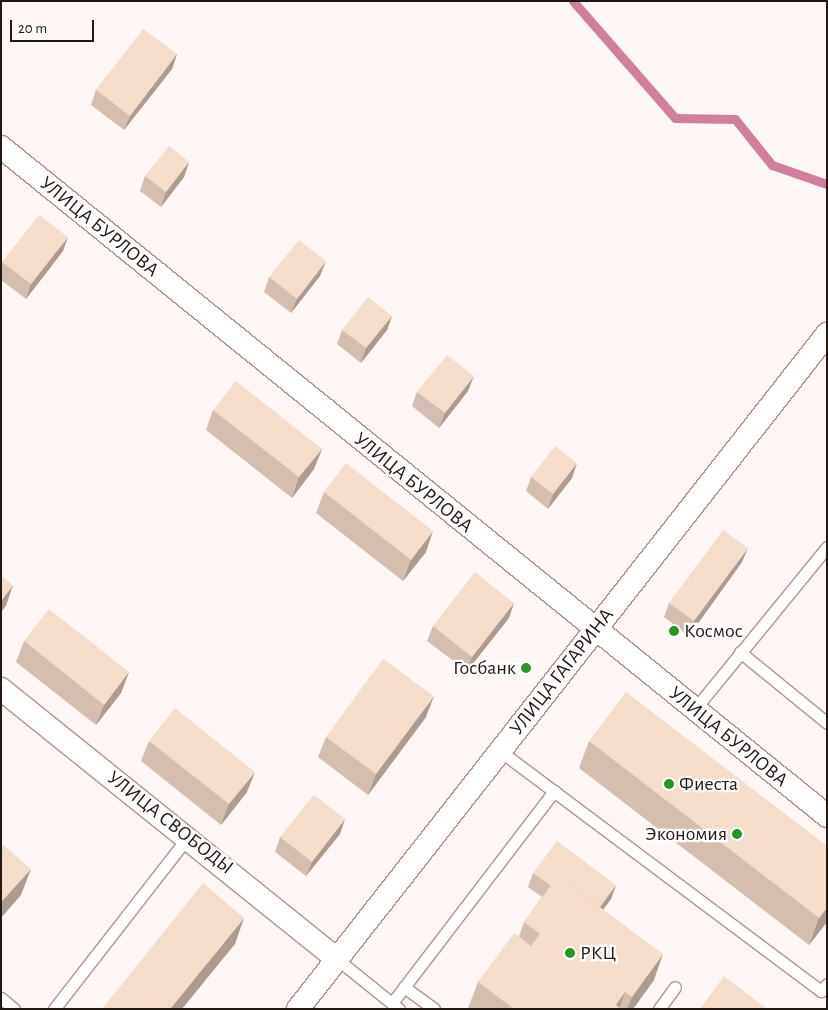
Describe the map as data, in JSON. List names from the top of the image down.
{
  "streets": {
    "street": ["УЛИЦА БУРЛОВА", "УЛИЦА ГАГАРИНА", "УЛИЦА СВОБОДЫ"]
  },
  "crossings": [
    ["УЛИЦА БУРЛОВА", "УЛИЦА ГАГАРИНА"],
    ["УЛИЦА ГАГАРИНА", "УЛИЦА СВОБОДЫ"]
  ],
  "places": [
    "Космос",
    "Госбанк",
    "Фиеста",
    "Экономия",
    "РКЦ"
  ],
  "scale_bar": "20 m"
}
